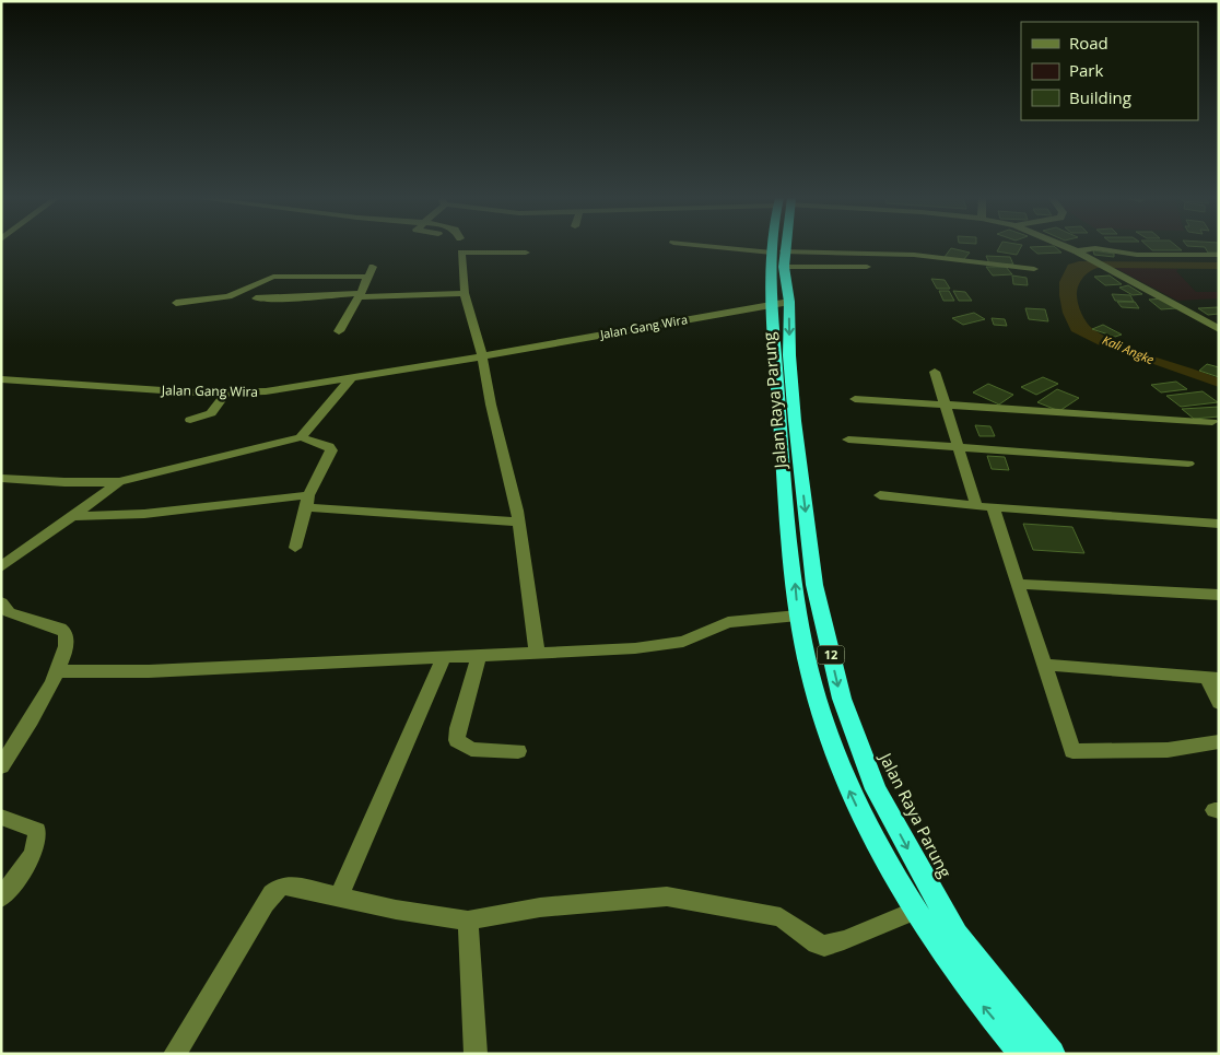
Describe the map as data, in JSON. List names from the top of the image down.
{
  "streets": {
    "highway": ["Jalan Raya Parung", "12"],
    "street": ["Jalan Gang Wira"]
  },
  "crossings": [
    ["Jalan Gang Wira", "Jalan Raya Parung"]
  ],
  "water": ["Kali Angke"],
  "legend": ["Road", "Park", "Building"]
}
